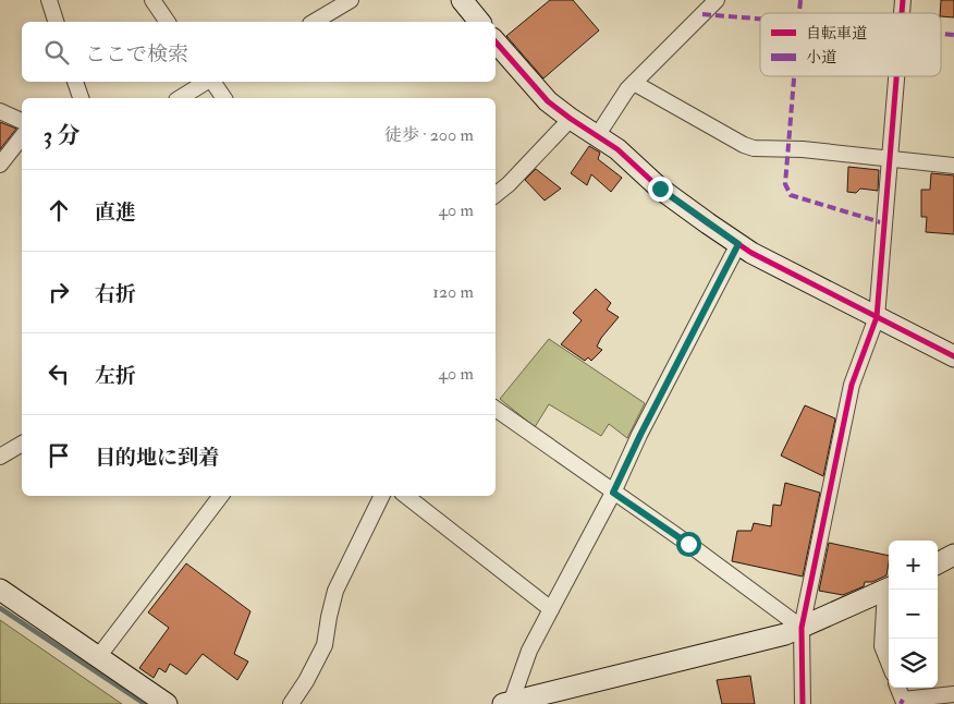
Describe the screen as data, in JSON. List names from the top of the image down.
{
  "legend": ["自転車道", "小道"],
  "page": {
    "search": "ここで検索",
    "heading": ["3 分", "徒歩 · 200 m"],
    "list": [
      ["直進", "40 m"],
      ["右折", "120 m"],
      ["左折", "40 m"],
      "目的地に到着"
    ],
    "map_buttons": ["+", "−"]
  }
}
